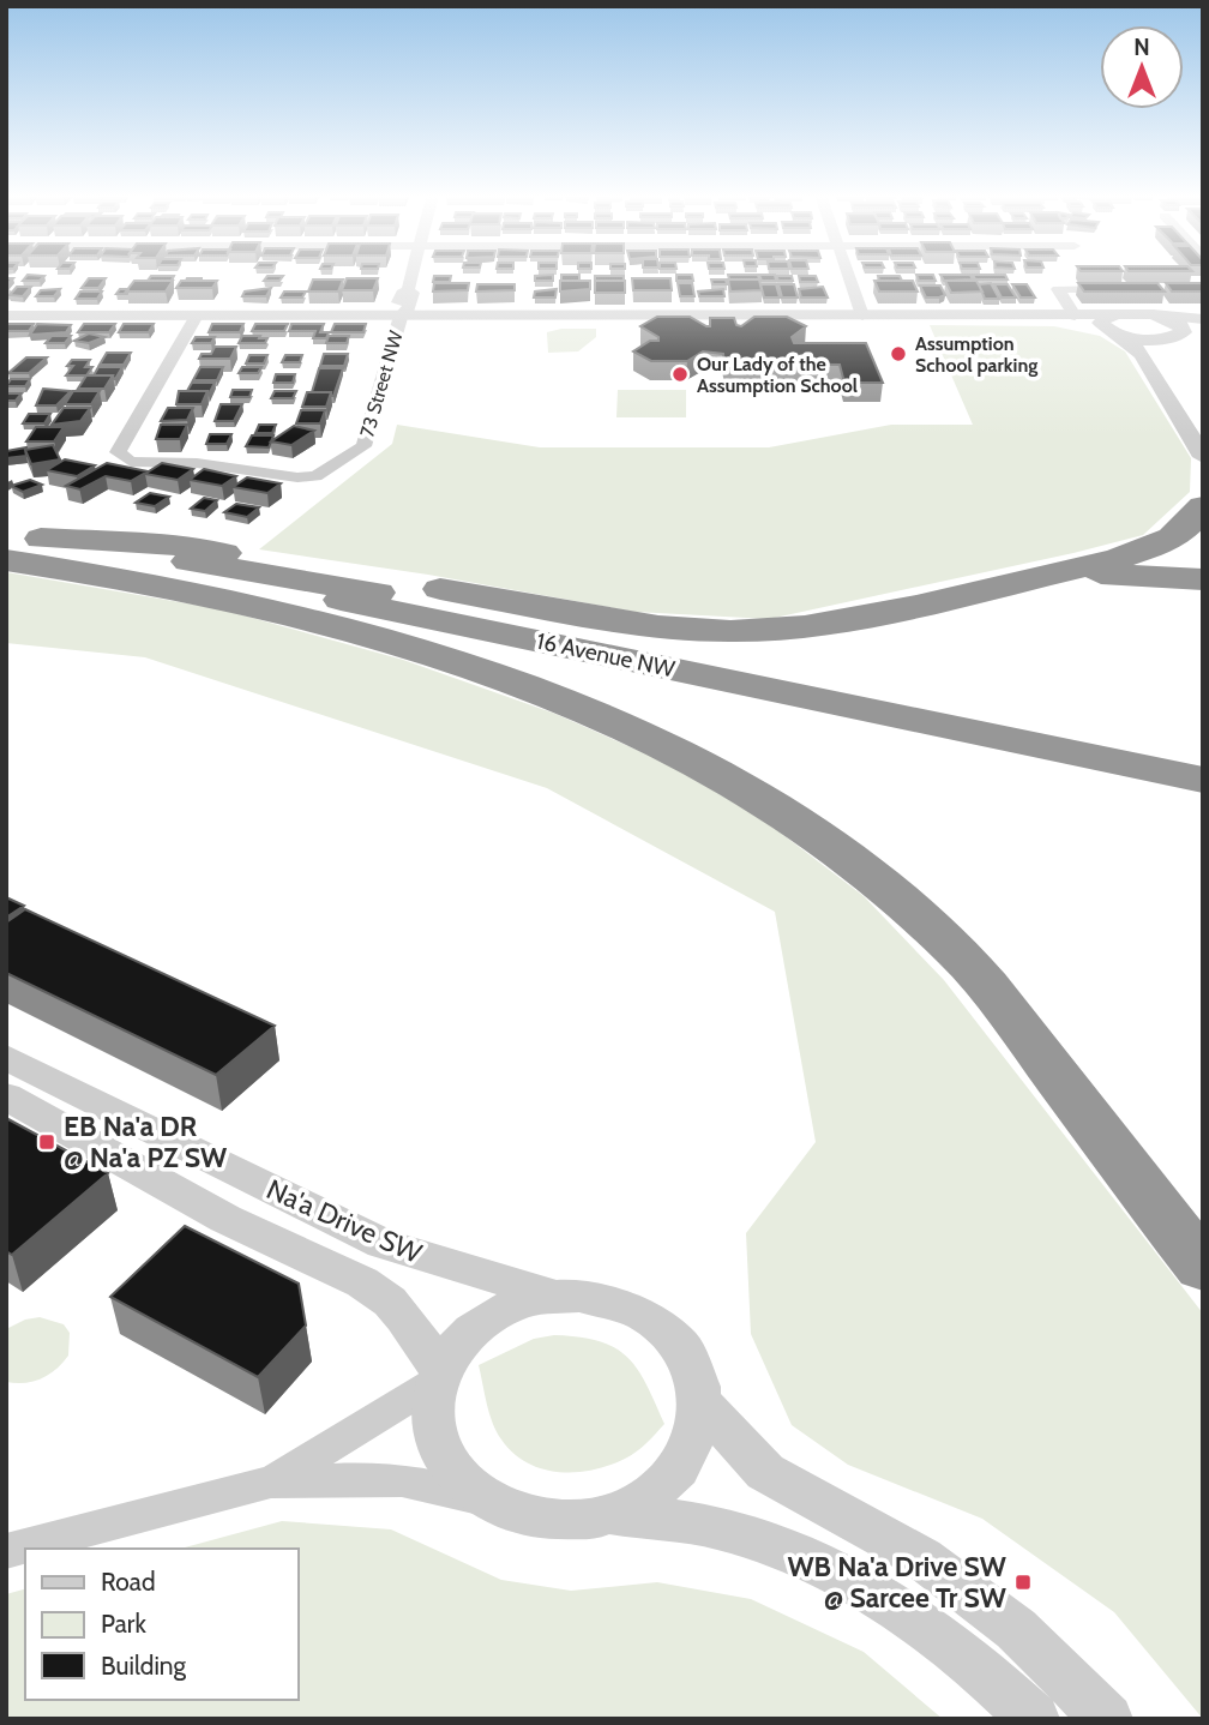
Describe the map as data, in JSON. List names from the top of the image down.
{
  "streets": {
    "highway": ["16 Avenue NW"],
    "street": ["73 Street NW", "Na'a Drive SW"]
  },
  "places": {
    "other": ["Assumption School parking", "Our Lady of the Assumption School"],
    "transit": ["EB Na'a DR @ Na'a PZ SW", "WB Na'a Drive SW @ Sarcee Tr SW"]
  },
  "legend": ["Road", "Park", "Building"],
  "north": "top"
}
